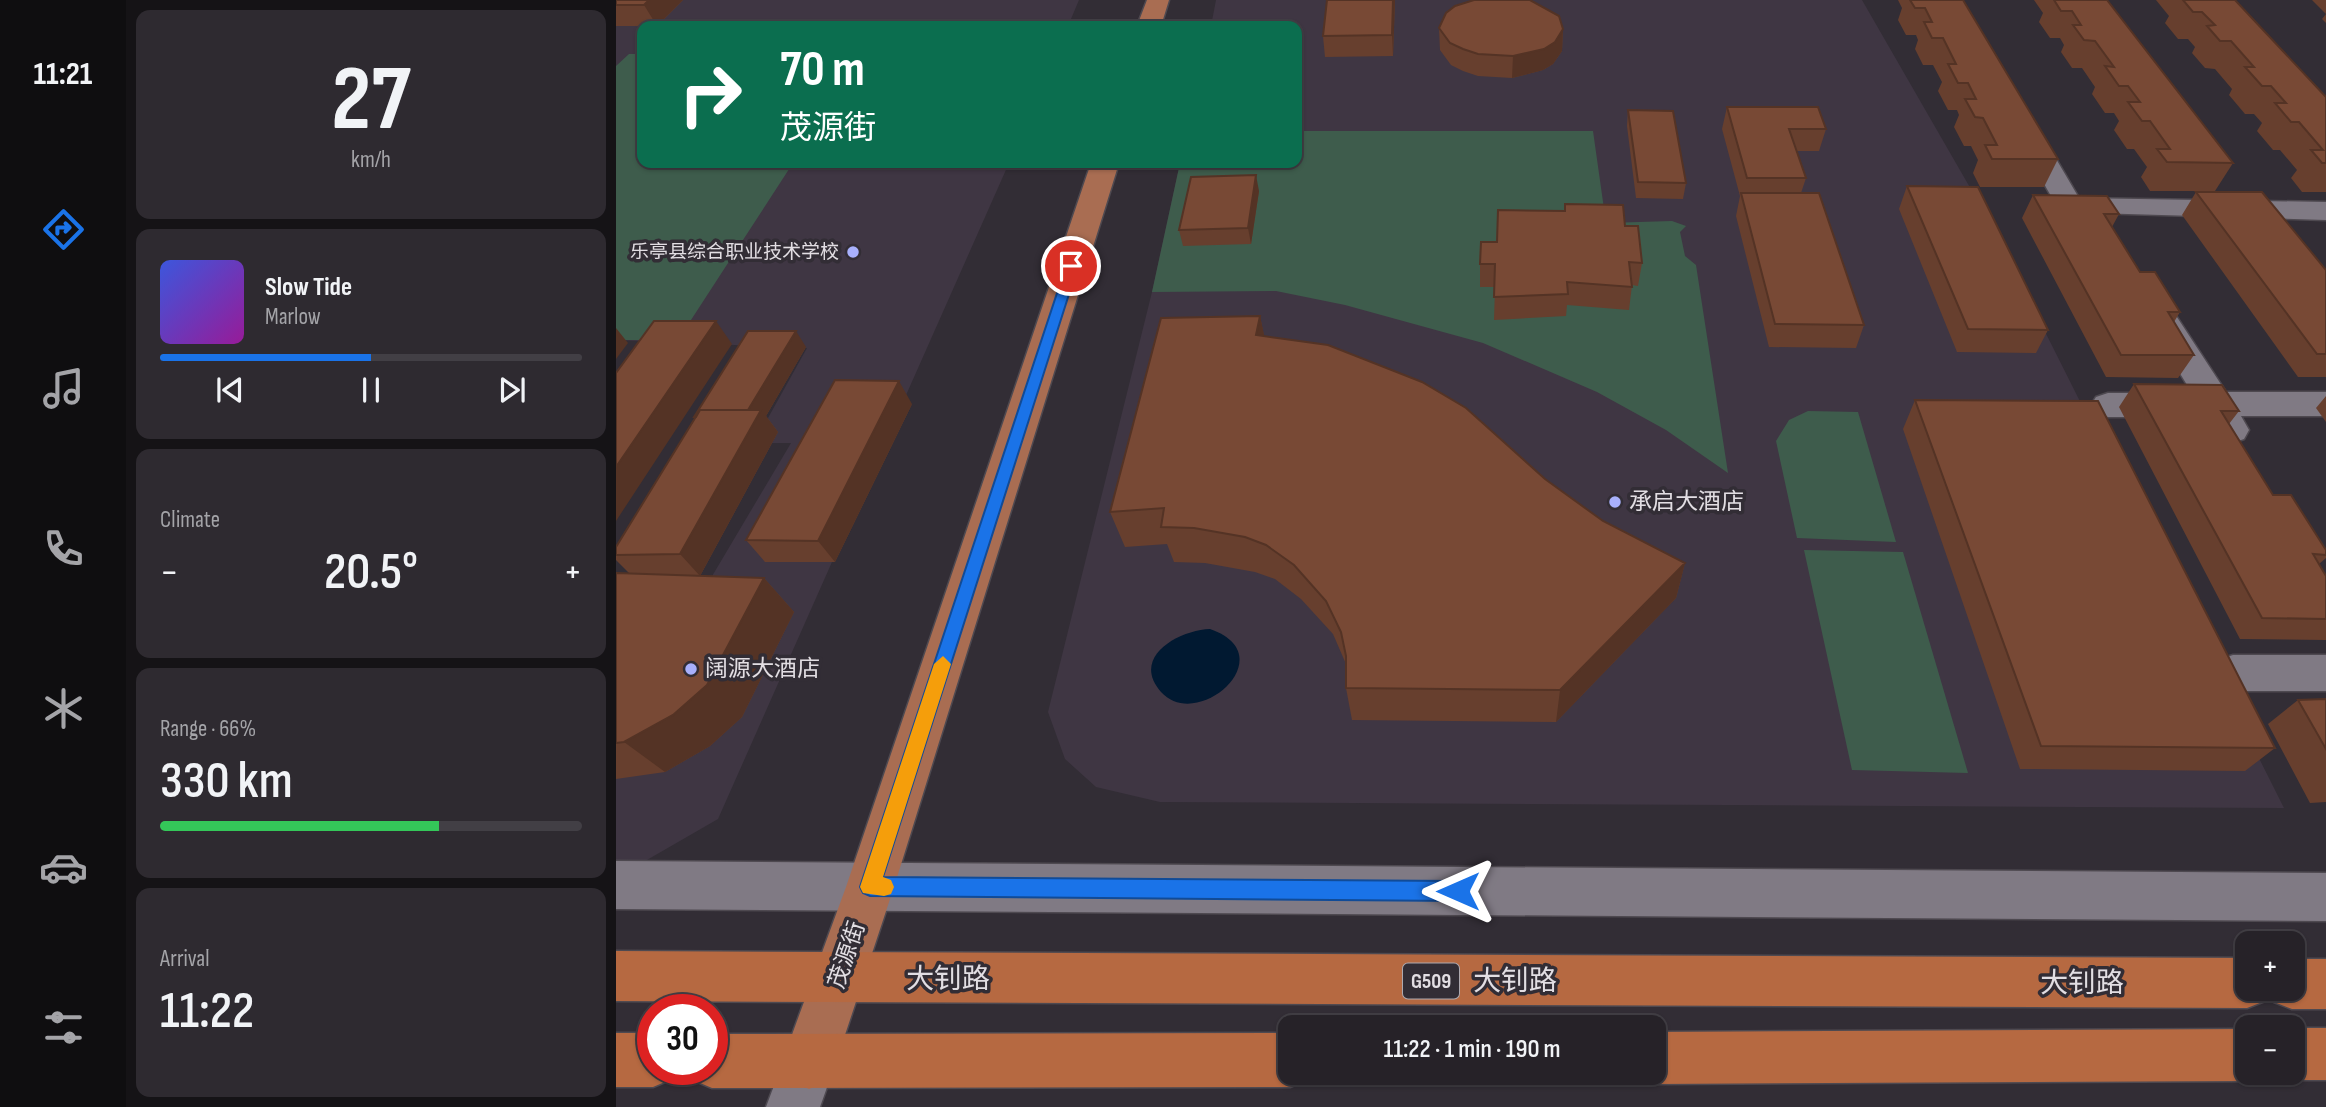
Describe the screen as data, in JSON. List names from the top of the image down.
{
  "streets": {
    "highway": ["大钊路", "G509"],
    "main road": ["茂源街"]
  },
  "crossings": [
    ["茂源街", "大钊路"]
  ],
  "places": ["乐亭县综合职业技术学校", "承启大酒店", "阔源大酒店"],
  "page": {
    "tabs": "11:21",
    "tile": [
      ["27", "km/h"],
      "Climate",
      ["Range · 66%", "330 km"],
      ["Arrival", "11:22"]
    ],
    "turn": ["70 m", "茂源街"],
    "song": ["Slow Tide", "Marlow"],
    "heat": ["−", "20.5°", "+"],
    "map_buttons": ["+", "−"],
    "limit": "30",
    "trip": "11:22 · 1 min · 190 m"
  }
}
